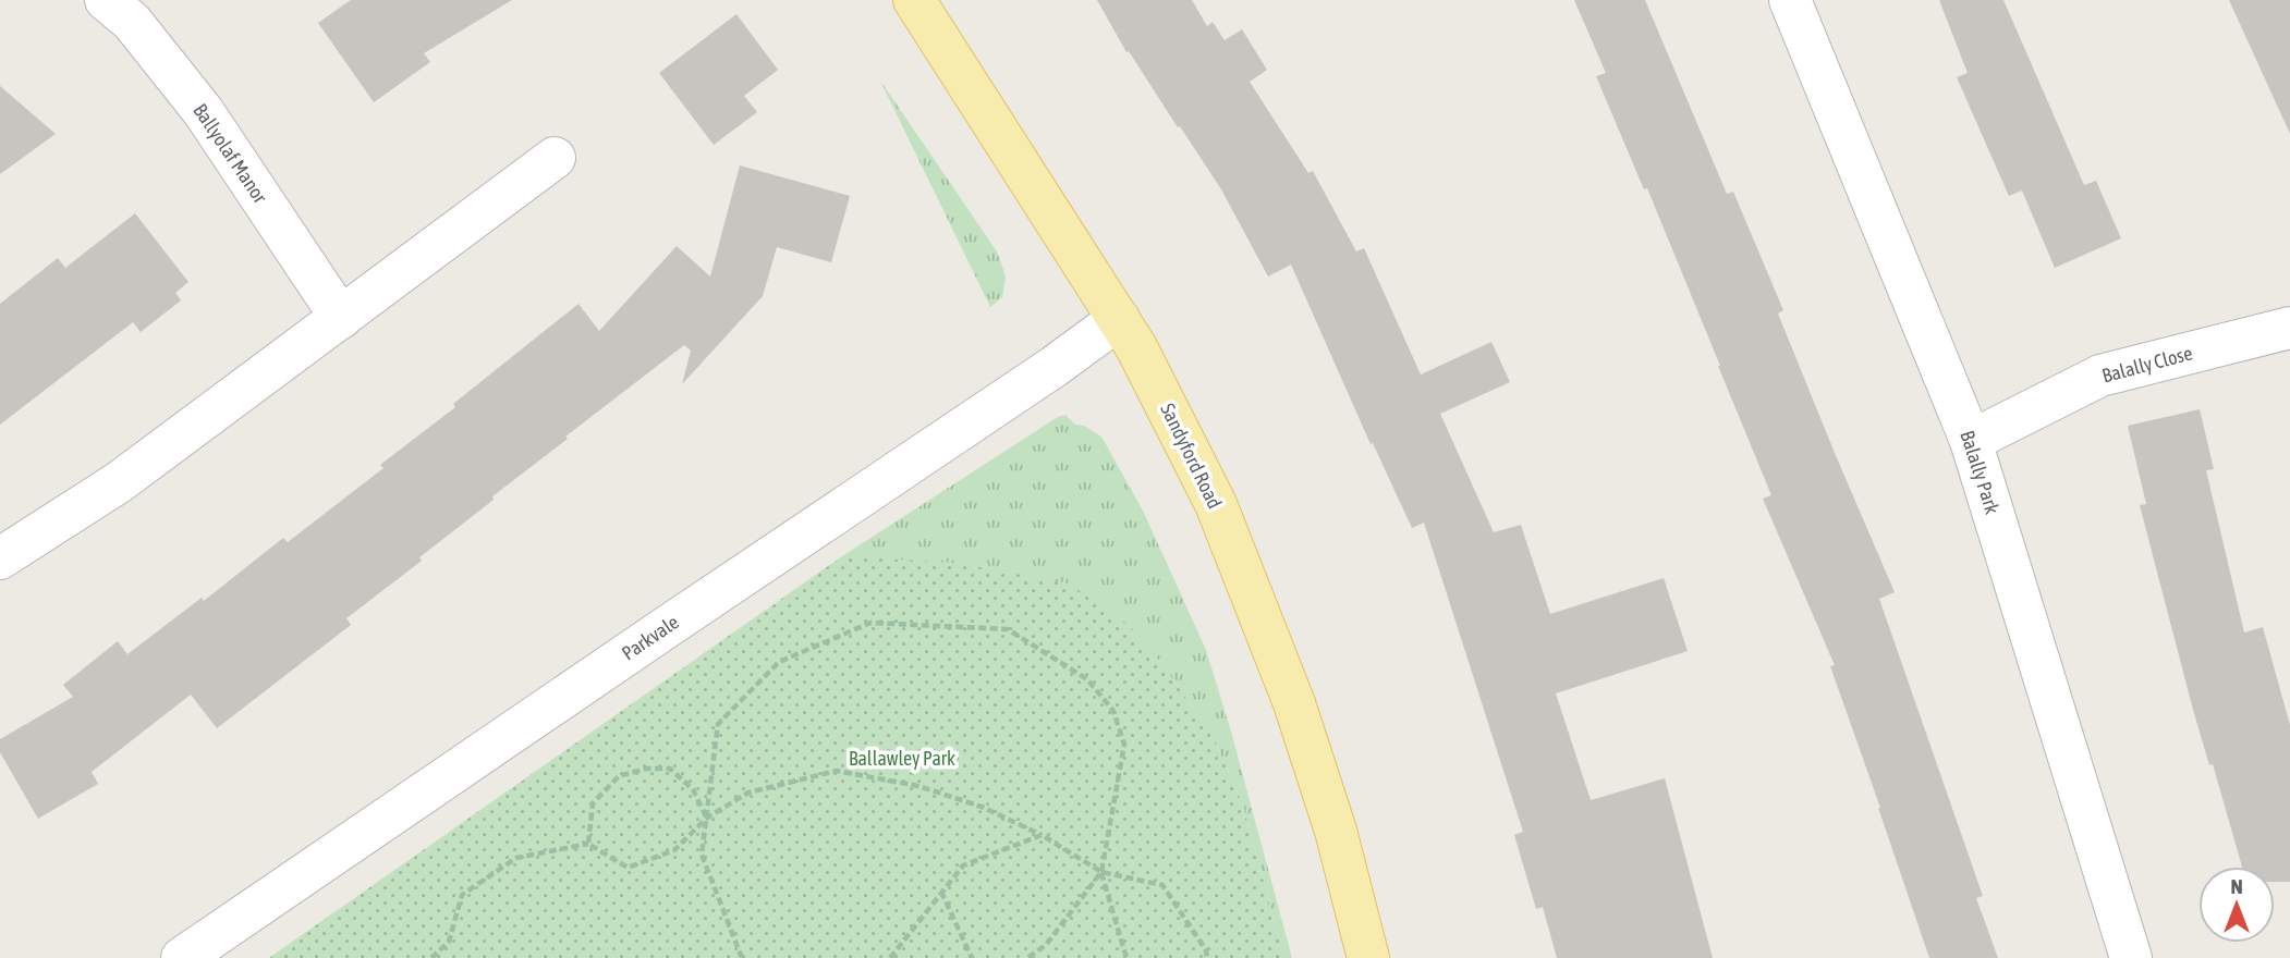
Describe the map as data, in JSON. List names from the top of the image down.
{
  "streets": {
    "main road": ["Sandyford Road"],
    "street": [
      "Ballyolaf Manor",
      "Balally Close",
      "Balally Park",
      "Parkvale"
    ]
  },
  "crossings": [
    ["Balally Close", "Balally Park"],
    ["Sandyford Road", "Parkvale"]
  ],
  "parks": ["Ballawley Park"],
  "north": "top"
}
